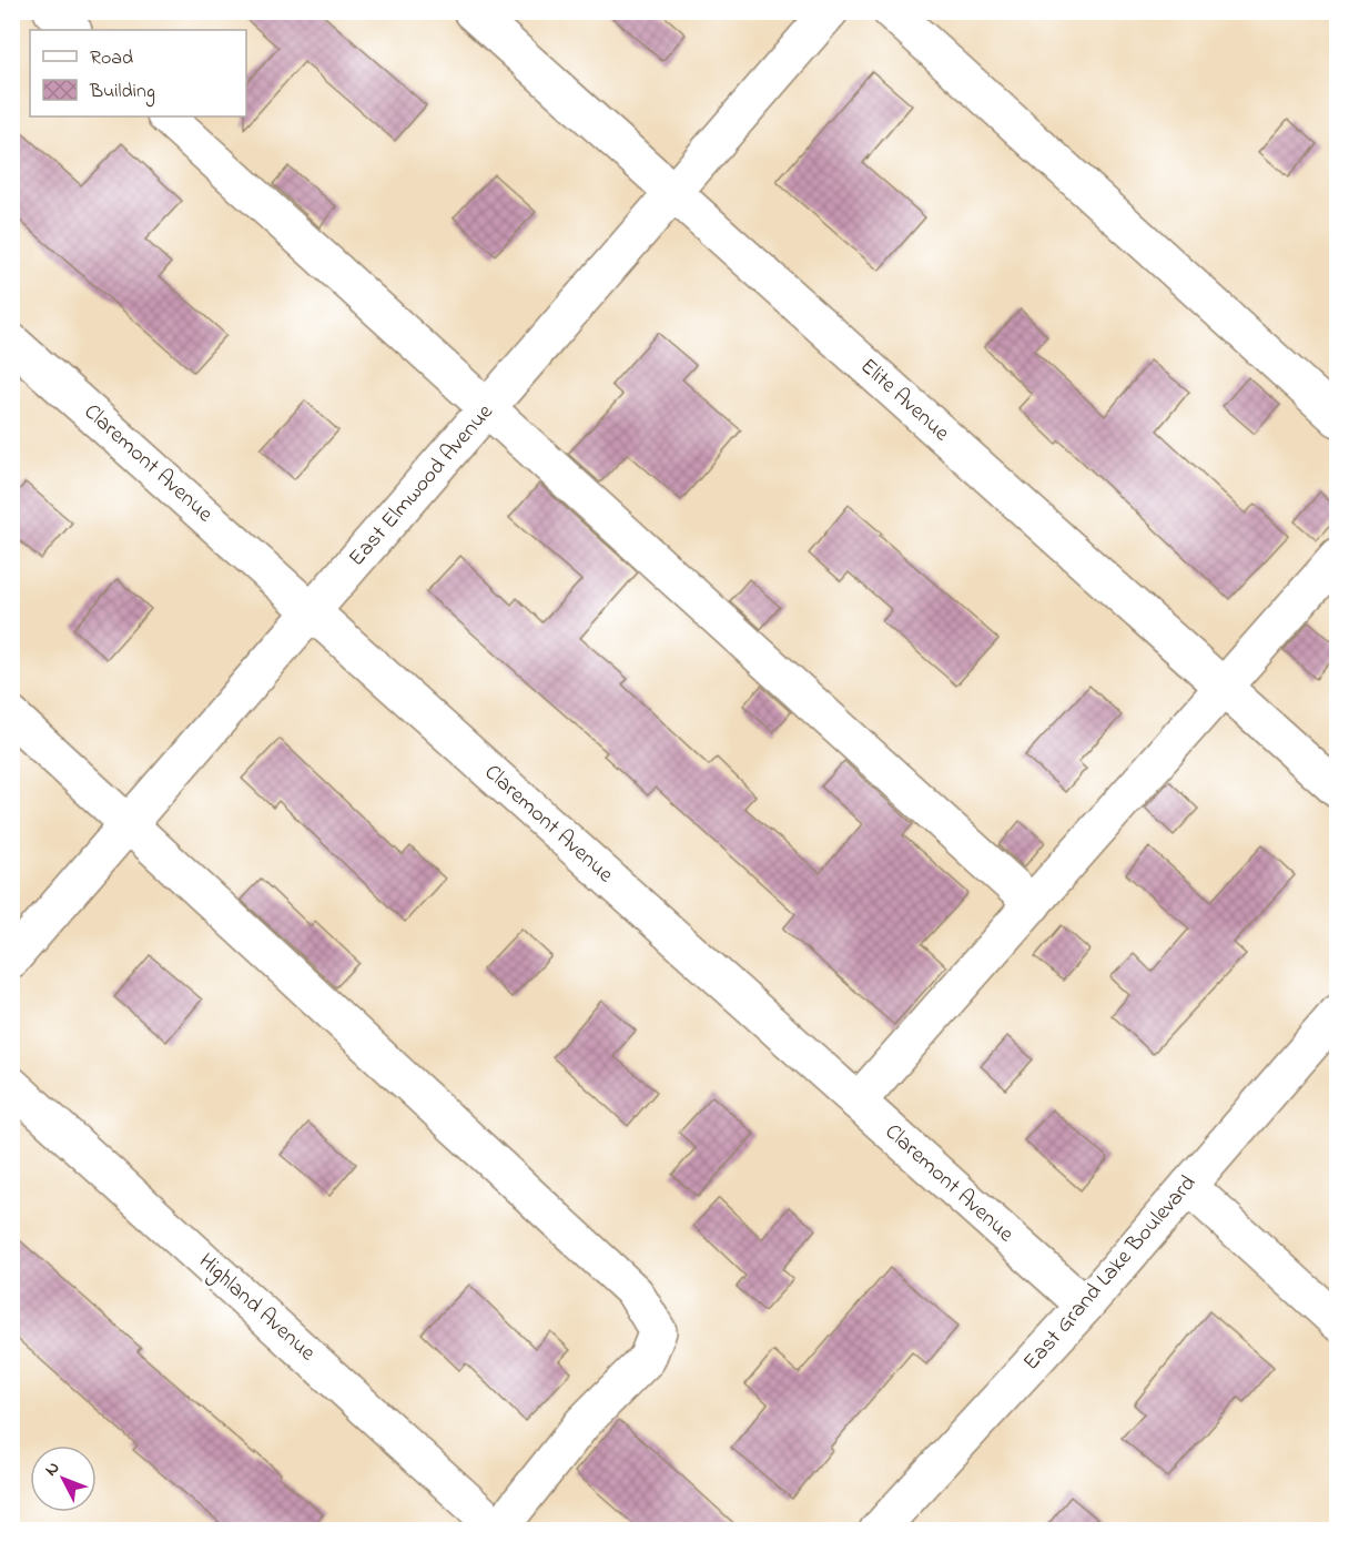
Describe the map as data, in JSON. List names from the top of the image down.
{
  "streets": {
    "street": [
      "Elite Avenue",
      "Claremont Avenue",
      "East Elmwood Avenue",
      "East Grand Lake Boulevard",
      "Highland Avenue"
    ]
  },
  "crossings": [
    ["Elite Avenue", "East Elmwood Avenue"],
    ["Claremont Avenue", "East Elmwood Avenue"],
    ["Claremont Avenue", "East Grand Lake Boulevard"]
  ],
  "legend": ["Road", "Building"],
  "north": "top left"
}
